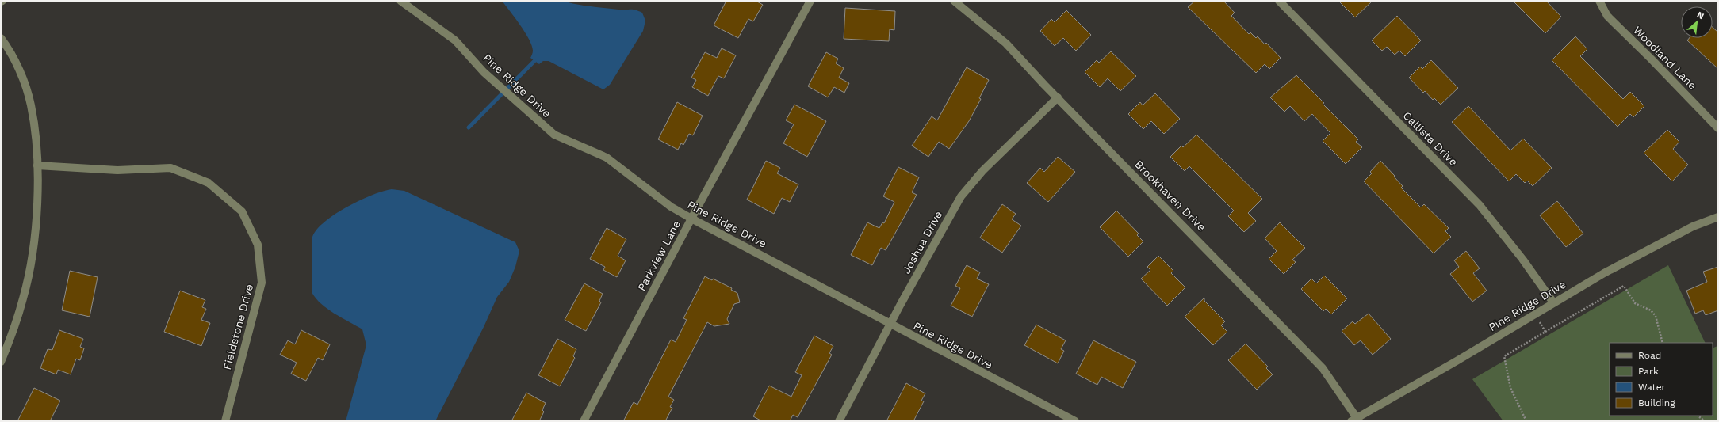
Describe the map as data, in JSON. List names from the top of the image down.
{
  "streets": {
    "street": [
      "Woodland Lane",
      "Pine Ridge Drive",
      "Callista Drive",
      "Brookhaven Drive",
      "Joshua Drive",
      "Parkview Lane",
      "Fieldstone Drive"
    ]
  },
  "crossings": [
    ["Pine Ridge Drive", "Callista Drive"],
    ["Pine Ridge Drive", "Brookhaven Drive"],
    ["Pine Ridge Drive", "Joshua Drive"],
    ["Pine Ridge Drive", "Parkview Lane"],
    ["Brookhaven Drive", "Joshua Drive"]
  ],
  "legend": [
    "Road",
    "Park",
    "Water",
    "Building"
  ],
  "north": "top right"
}
